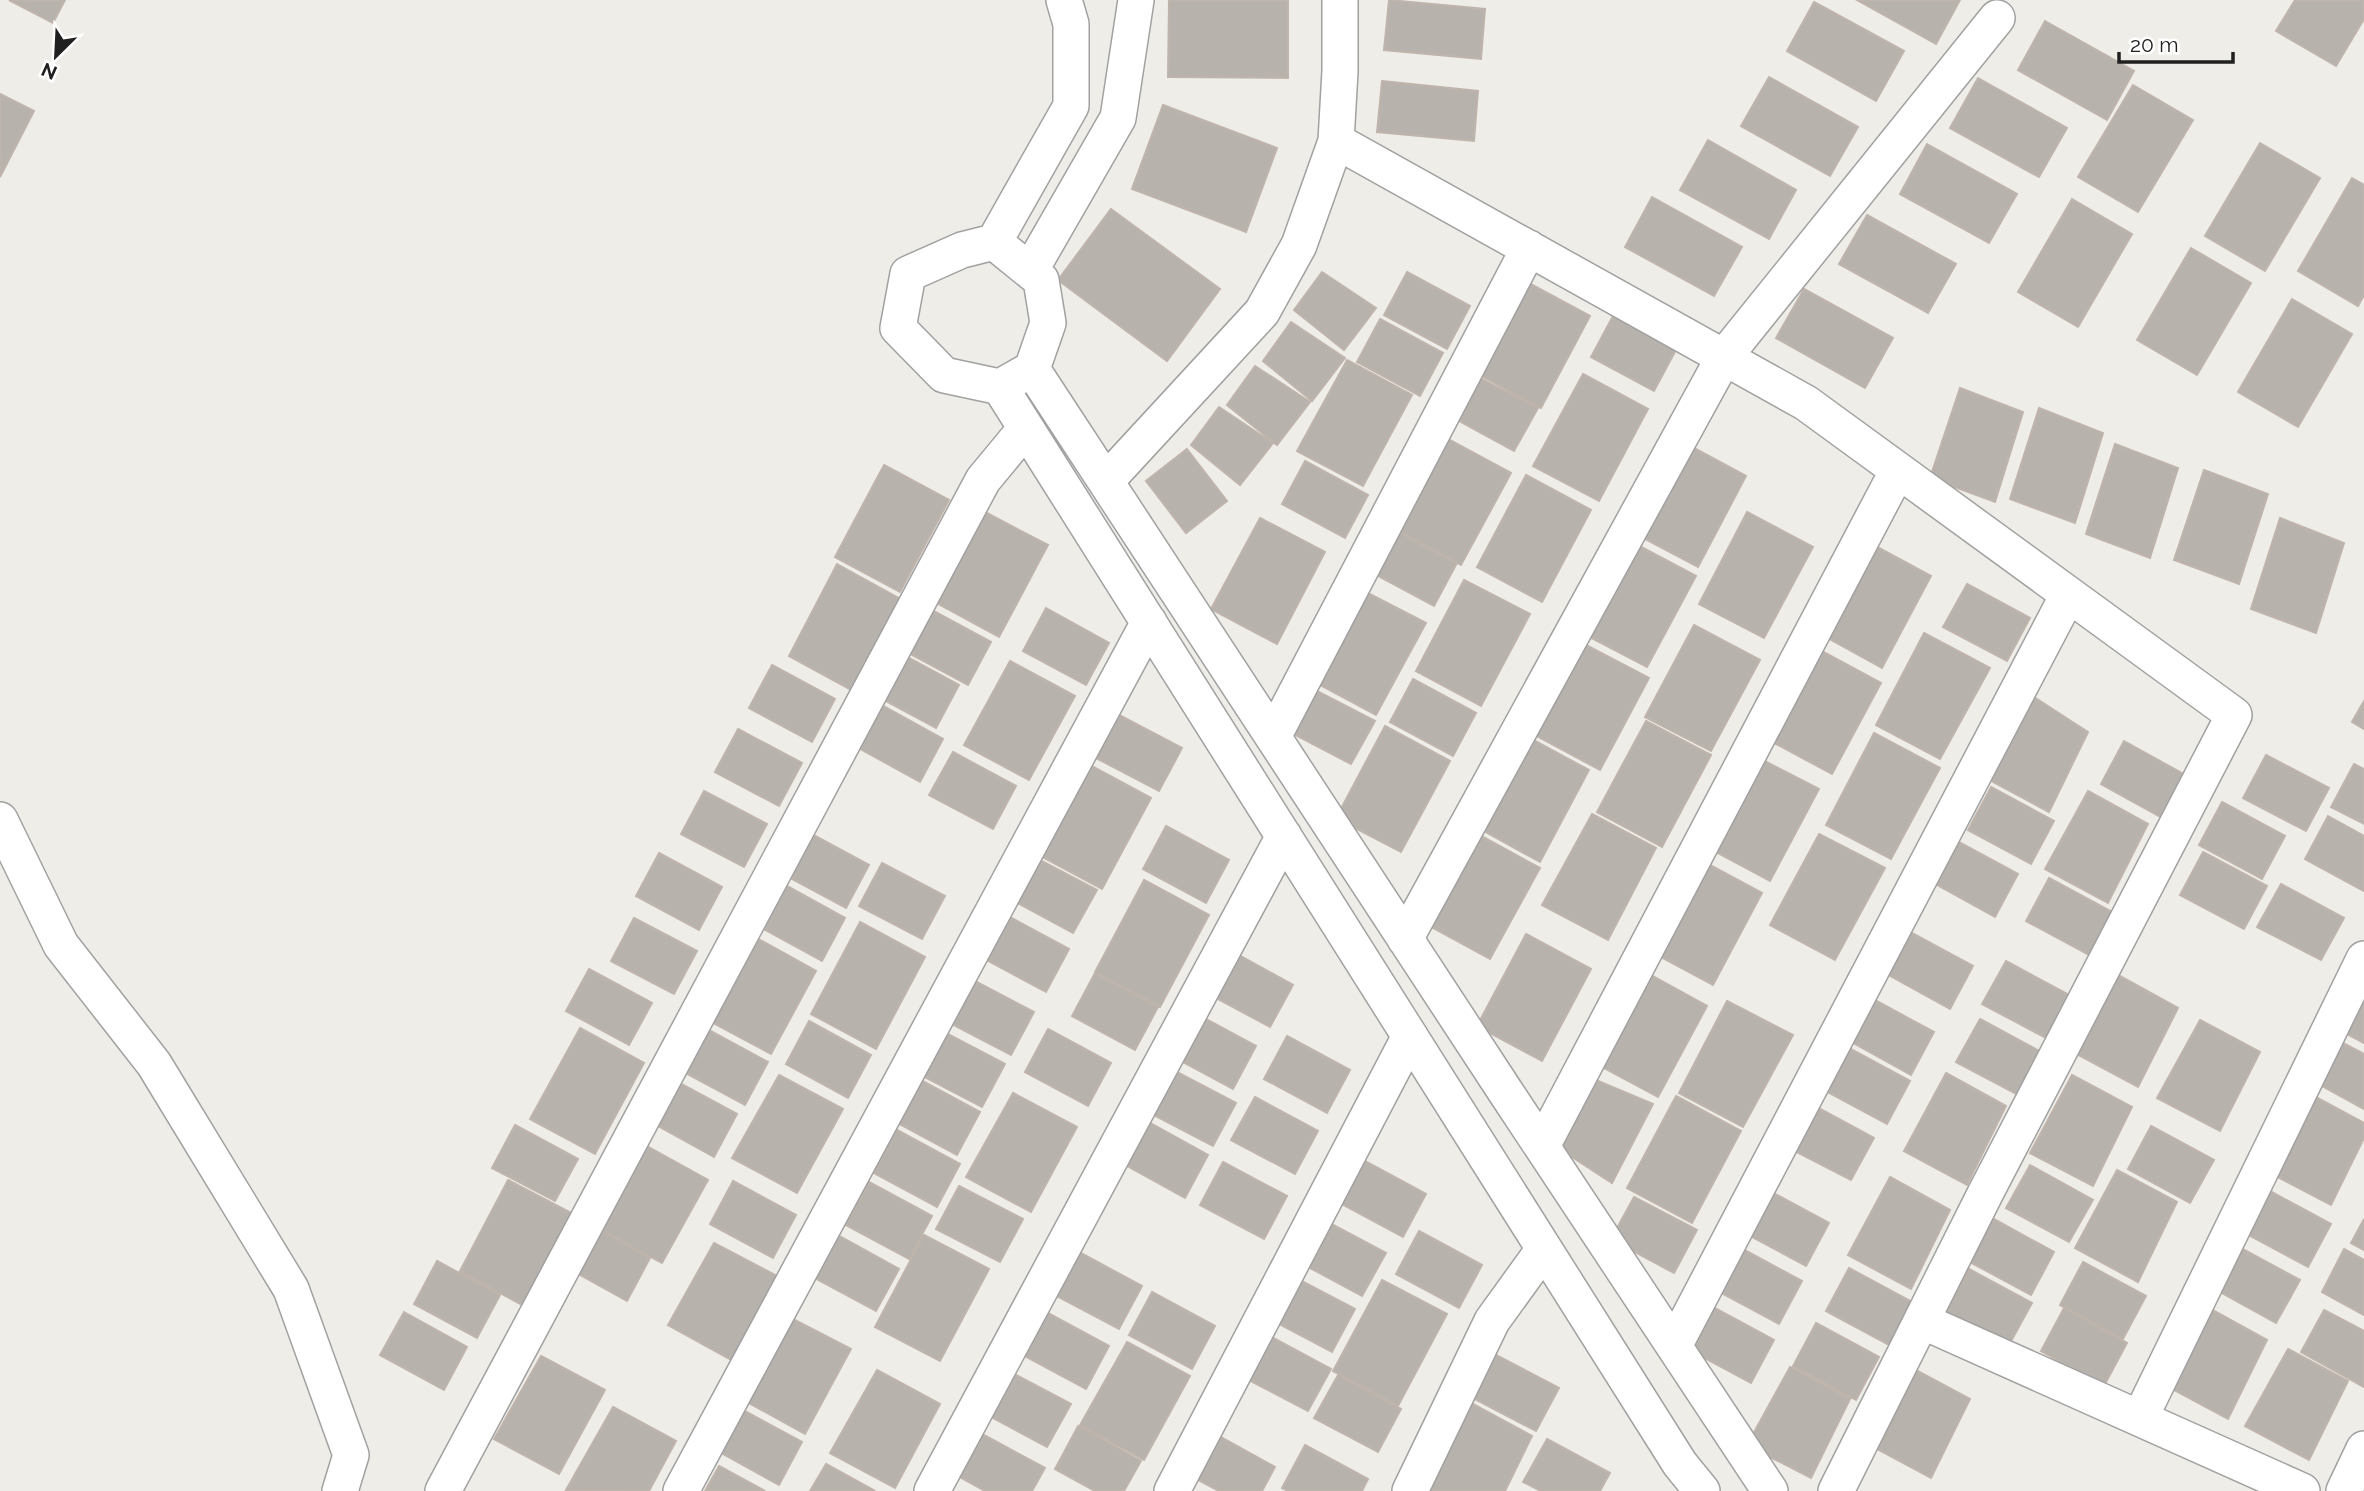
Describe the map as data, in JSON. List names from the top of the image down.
{
  "scale_bar": "20 m",
  "north": "bottom left"
}
